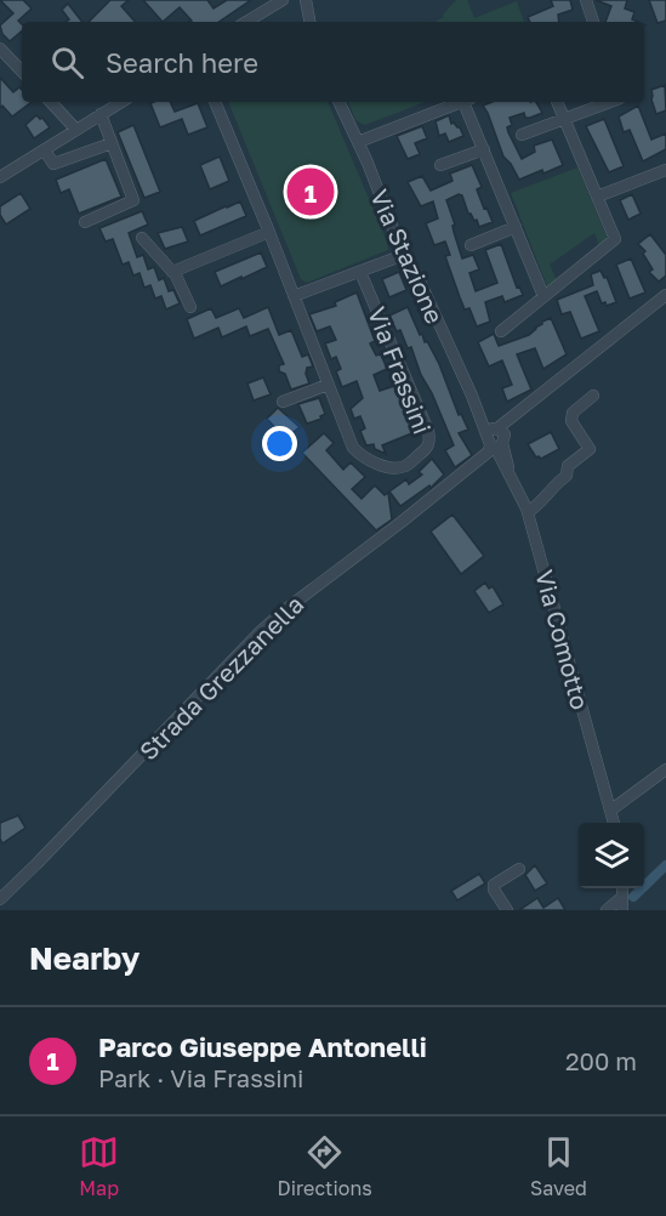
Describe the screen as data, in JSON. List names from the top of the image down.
{
  "streets": {
    "street": [
      "Via Stazione",
      "Via Frassini",
      "Via Comotto",
      "Strada Grezzanella"
    ]
  },
  "crossings": [
    ["Via Stazione", "Via Comotto"],
    ["Via Stazione", "Strada Grezzanella"],
    ["Via Comotto", "Strada Grezzanella"]
  ],
  "page": {
    "search": "Search here",
    "pins": "1",
    "heading": "Nearby",
    "list": [
      {
        "mark": "1",
        "name": "Parco Giuseppe Antonelli",
        "note": "Park · Via Frassini",
        "value": "200 m"
      }
    ],
    "nav": ["Map", "Directions", "Saved"]
  }
}
